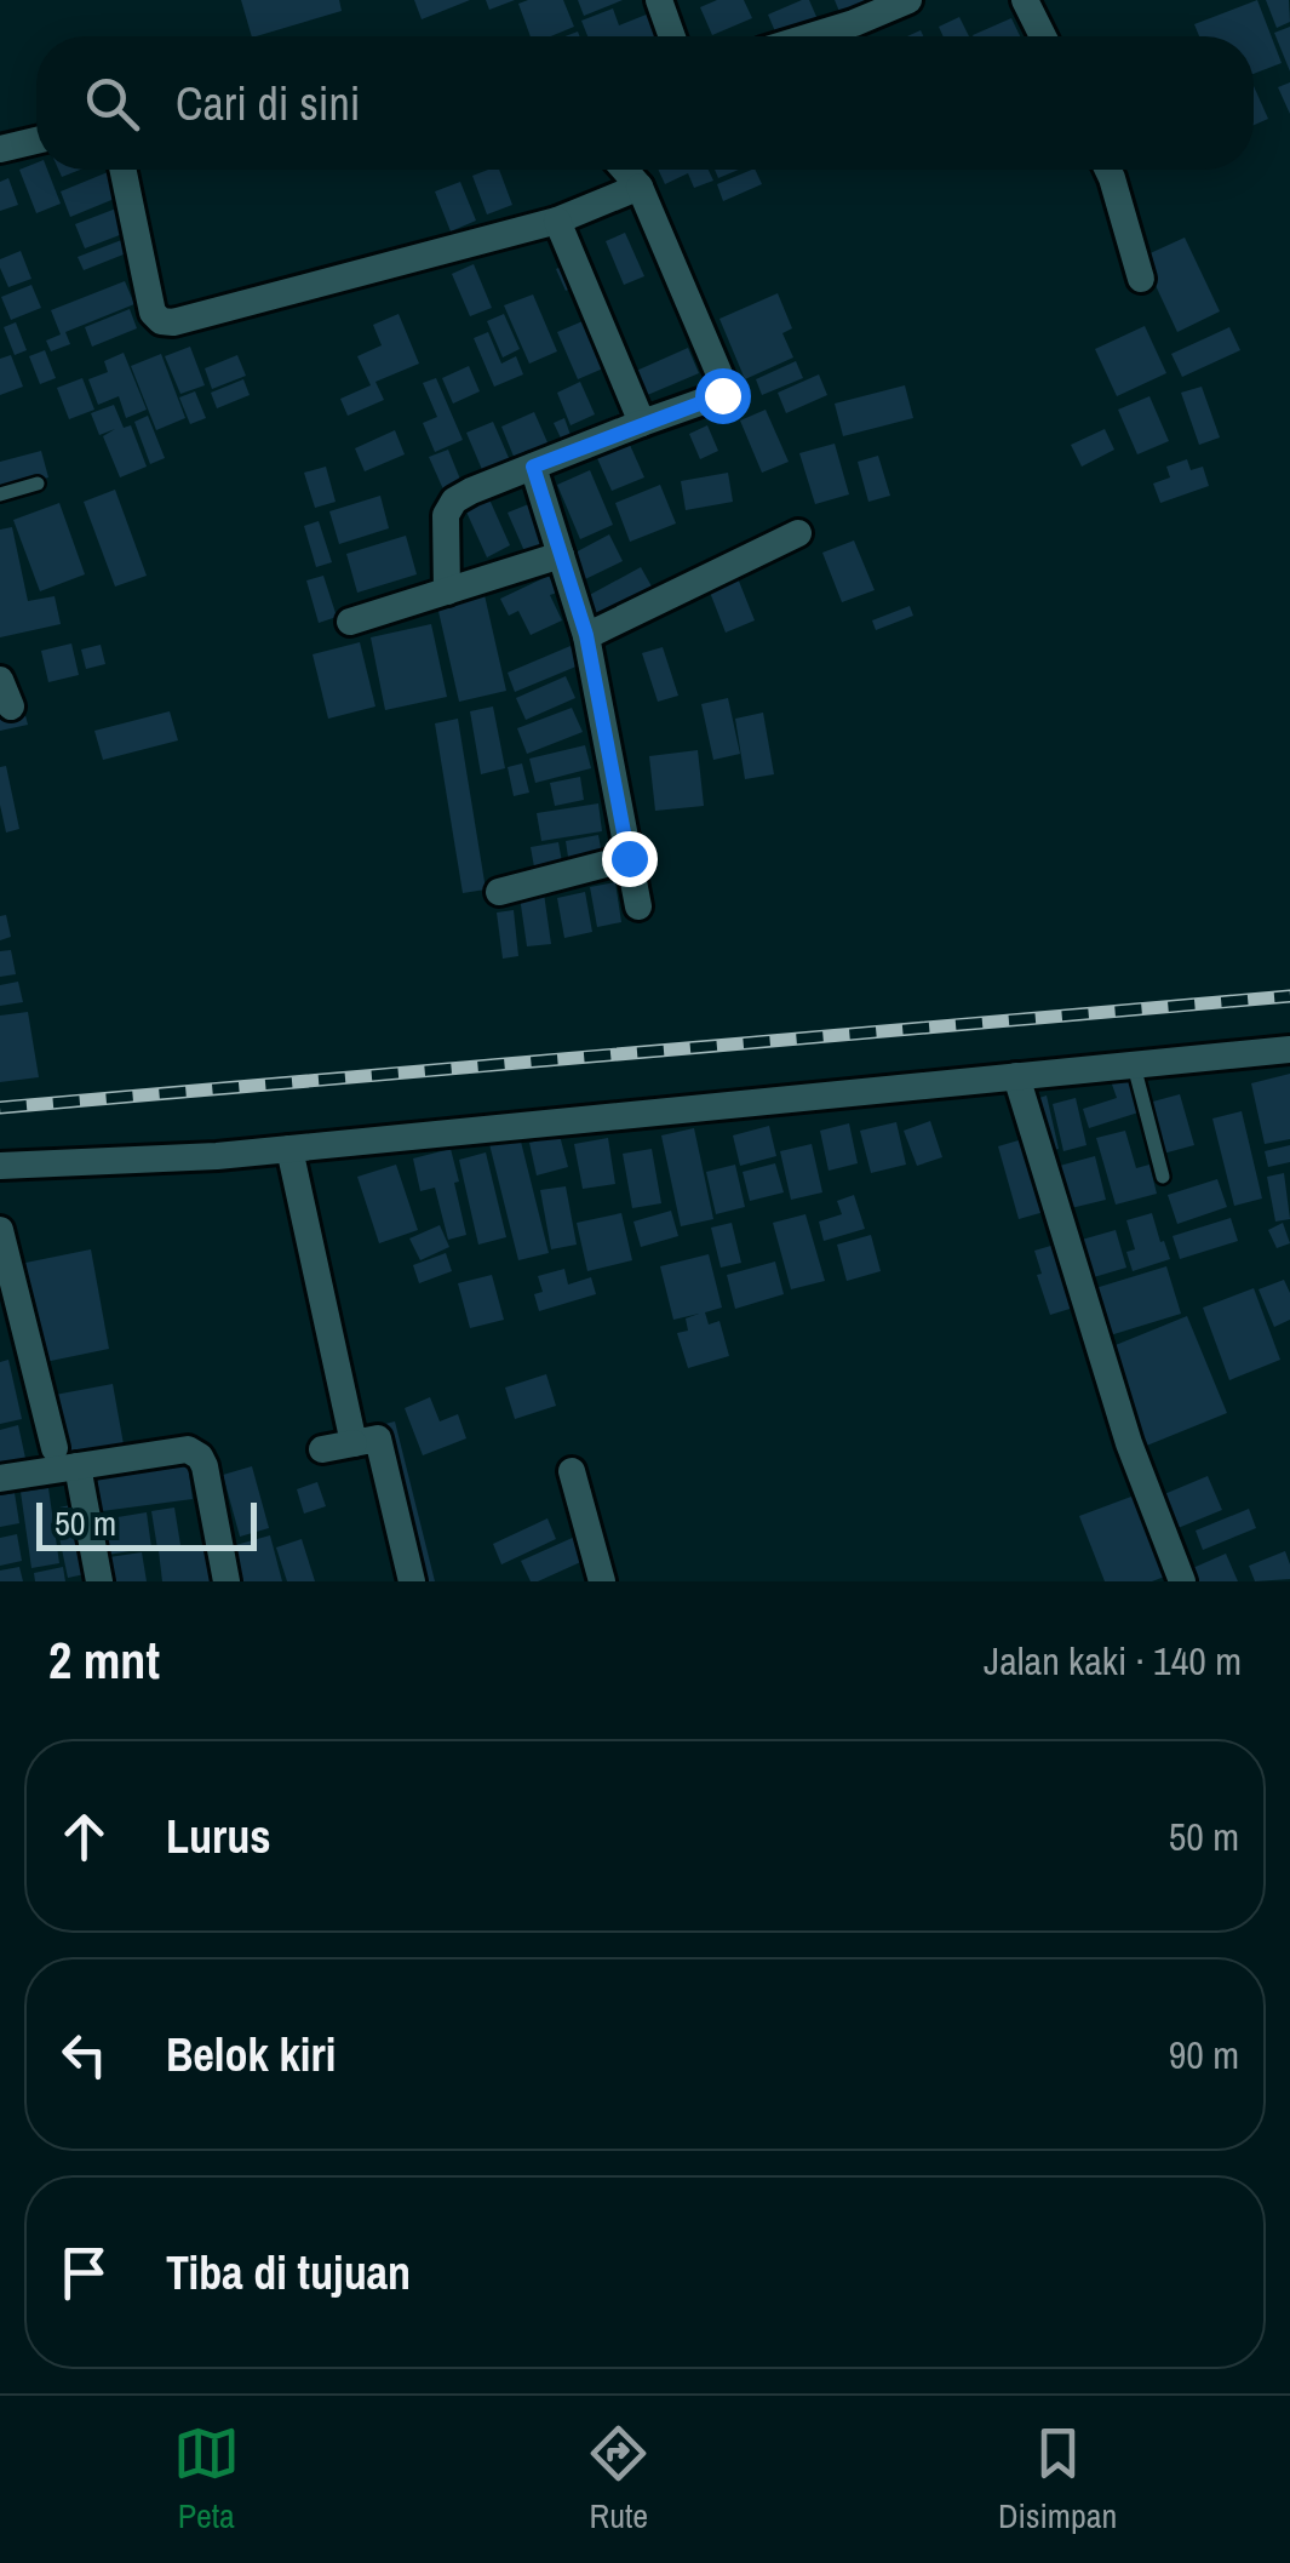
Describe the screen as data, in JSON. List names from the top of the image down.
{
  "scale_bar": "50 m",
  "page": {
    "search": "Cari di sini",
    "scale": "50 m",
    "heading": ["2 mnt", "Jalan kaki · 140 m"],
    "list": [
      ["Lurus", "50 m"],
      ["Belok kiri", "90 m"],
      "Tiba di tujuan"
    ],
    "nav": ["Peta", "Rute", "Disimpan"]
  }
}
